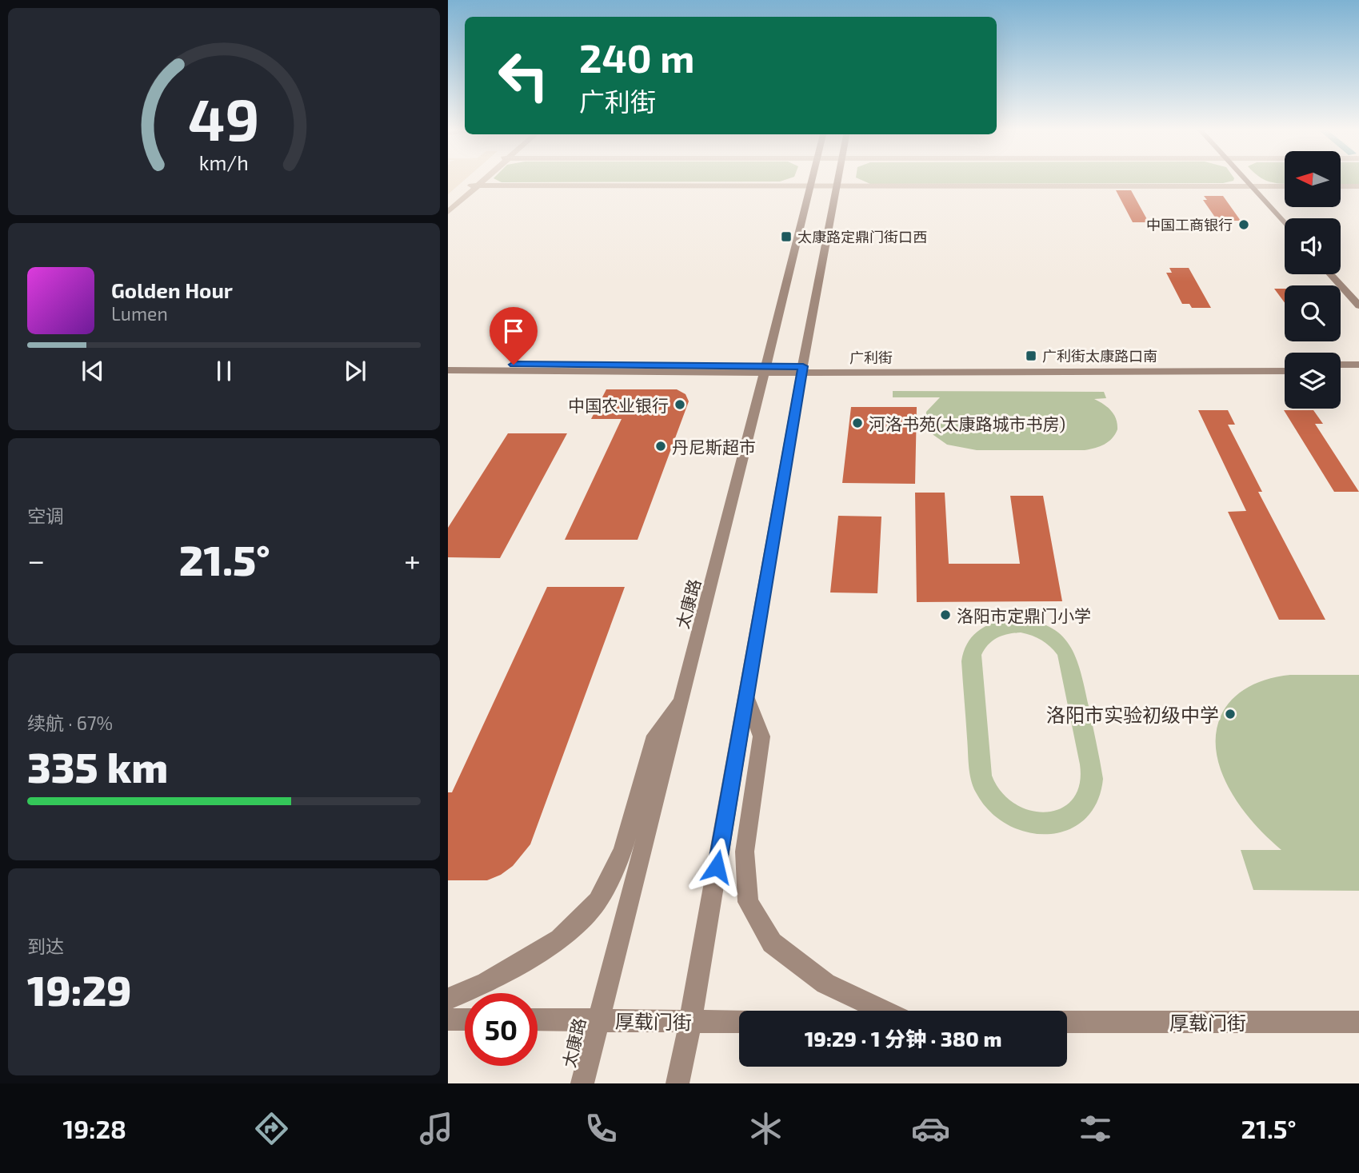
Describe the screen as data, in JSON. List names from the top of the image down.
{
  "streets": {
    "main road": ["广利街", "太康路", "厚载门街"]
  },
  "crossings": [
    ["广利街", "太康路"],
    ["太康路", "厚载门街"]
  ],
  "places": {
    "other": [
      "中国工商银行",
      "中国农业银行",
      "河洛书苑(太康路城市书房)",
      "丹尼斯超市",
      "洛阳市定鼎门小学",
      "洛阳市实验初级中学"
    ],
    "transit": ["太康路定鼎门街口西", "广利街太康路口南"]
  },
  "north": "left",
  "page": {
    "turn": ["240 m", "广利街"],
    "song": ["Golden Hour", "Lumen"],
    "tile": [
      "空调",
      ["续航 · 67%", "335 km"],
      ["到达", "19:29"]
    ],
    "heat": ["−", "21.5°", "+"],
    "limit": "50",
    "trip": "19:29 · 1 分钟 · 380 m",
    "tabs": ["19:28", "21.5°"],
    "gauge": ["49", "km/h"]
  }
}
